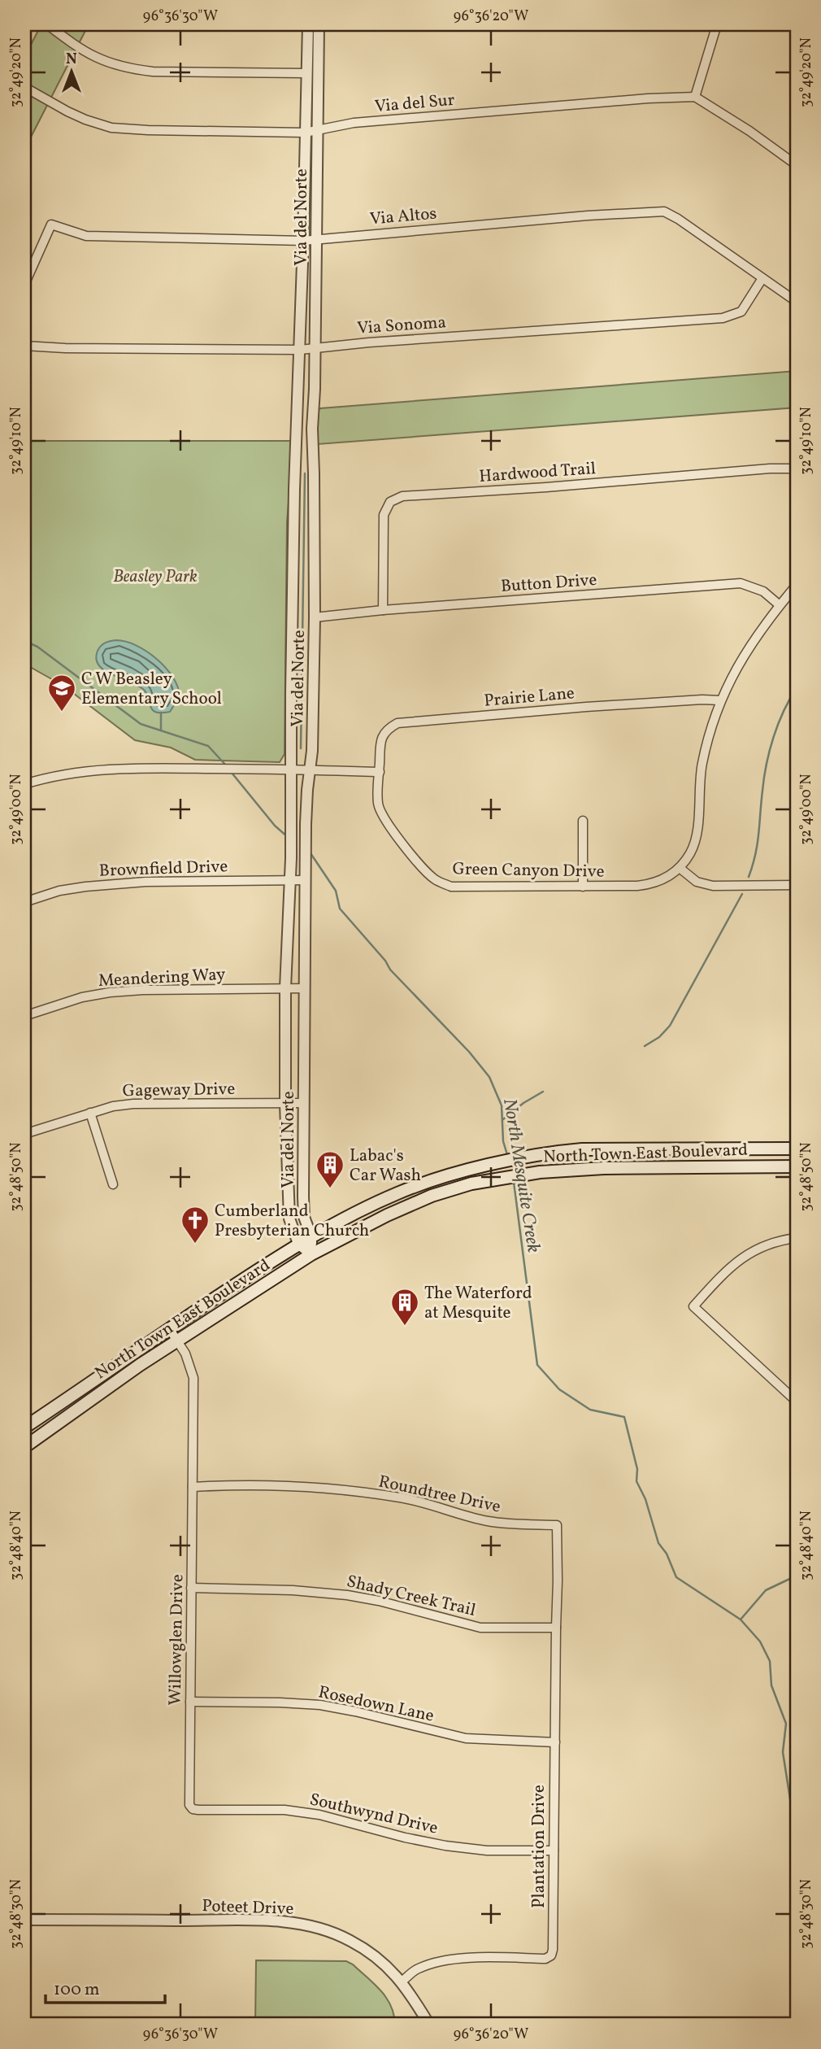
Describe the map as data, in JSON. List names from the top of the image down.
{
  "streets": {
    "main road": ["North Town East Boulevard"],
    "street": [
      "Via del Sur",
      "Via Altos",
      "Via del Norte",
      "Via Sonoma",
      "Hardwood Trail",
      "Button Drive",
      "Prairie Lane",
      "Brownfield Drive",
      "Green Canyon Drive",
      "Meandering Way",
      "Gageway Drive",
      "Roundtree Drive",
      "Shady Creek Trail",
      "Willowglen Drive",
      "Rosedown Lane",
      "Southwynd Drive",
      "Plantation Drive",
      "Poteet Drive"
    ]
  },
  "crossings": [
    ["Via del Sur", "Via del Norte"],
    ["Via Altos", "Via del Norte"],
    ["Via Altos", "Via Sonoma"],
    ["Via del Norte", "Via Sonoma"],
    ["Via del Norte", "Button Drive"],
    ["Via del Norte", "Brownfield Drive"],
    ["Via del Norte", "Meandering Way"],
    ["Via del Norte", "Gageway Drive"],
    ["Via del Norte", "North Town East Boulevard"],
    ["Hardwood Trail", "Button Drive"],
    ["Prairie Lane", "Green Canyon Drive"],
    ["North Town East Boulevard", "Willowglen Drive"],
    ["Roundtree Drive", "Willowglen Drive"],
    ["Roundtree Drive", "Plantation Drive"],
    ["Shady Creek Trail", "Willowglen Drive"],
    ["Shady Creek Trail", "Plantation Drive"],
    ["Willowglen Drive", "Rosedown Lane"],
    ["Willowglen Drive", "Southwynd Drive"],
    ["Rosedown Lane", "Plantation Drive"],
    ["Southwynd Drive", "Plantation Drive"],
    ["Plantation Drive", "Poteet Drive"]
  ],
  "water": ["North Mesquite Creek"],
  "parks": ["Beasley Park"],
  "places": {
    "school or university": ["C W Beasley Elementary School"],
    "building": ["Labac's Car Wash", "The Waterford at Mesquite"],
    "church": ["Cumberland Presbyterian Church"]
  },
  "scale_bar": "100 m",
  "north": "top",
  "coordinates": [
    "96°36'30\"W",
    "96°36'20\"W",
    "32°49'20\"N",
    "32°49'10\"N",
    "32°49'00\"N",
    "32°48'50\"N",
    "32°48'40\"N",
    "32°48'30\"N"
  ]
}
